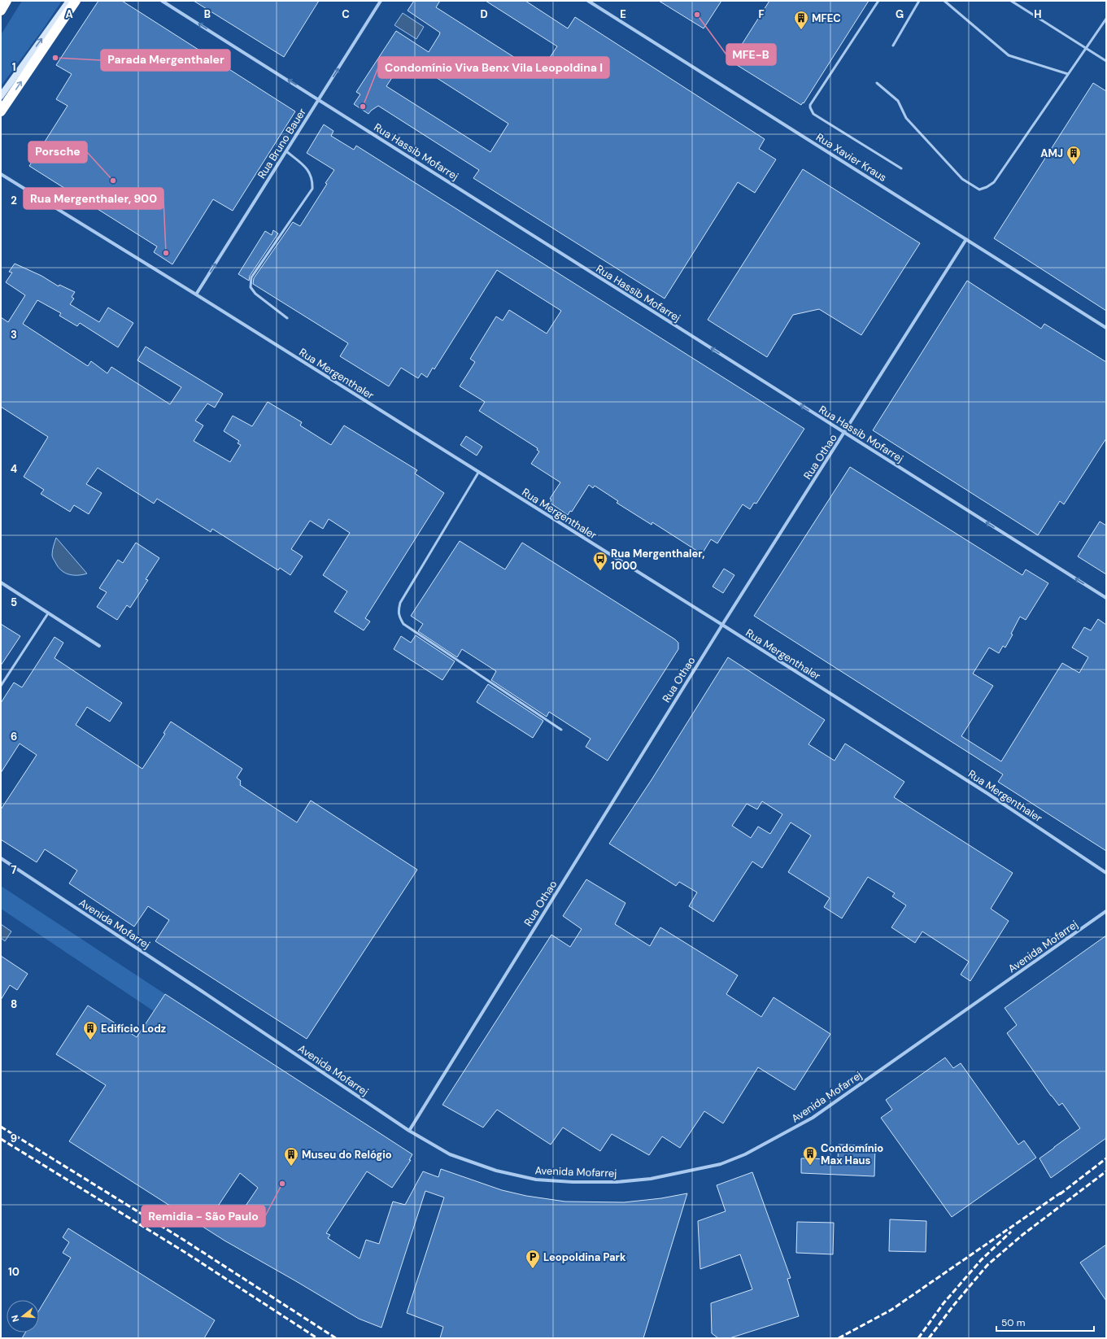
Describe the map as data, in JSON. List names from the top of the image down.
{
  "streets": {
    "street": [
      "Rua Bruno Bauer",
      "Rua Hassib Mofarrej",
      "Rua Xavier Kraus",
      "Rua Mergenthaler",
      "Rua Othao",
      "Avenida Mofarrej"
    ]
  },
  "crossings": [
    ["Rua Bruno Bauer", "Rua Hassib Mofarrej"],
    ["Rua Bruno Bauer", "Rua Mergenthaler"],
    ["Rua Hassib Mofarrej", "Rua Othao"],
    ["Rua Xavier Kraus", "Rua Othao"],
    ["Rua Mergenthaler", "Rua Othao"],
    ["Rua Othao", "Avenida Mofarrej"]
  ],
  "one_way": ["Rua Bruno Bauer", "Rua Hassib Mofarrej"],
  "places": {
    "other": [
      "MFE-B",
      "Parada Mergenthaler",
      "Condomínio Viva Benx Vila Leopoldina I",
      "Porsche",
      "Rua Mergenthaler, 900",
      "Remidia - São Paulo"
    ],
    "building": [
      "MFEC",
      "AMJ",
      "Edifício Lodz",
      "Condomínio Max Haus",
      "Museu do Relógio"
    ],
    "bus stop": ["Rua Mergenthaler, 1000"],
    "parking": ["Leopoldina Park"]
  },
  "scale_bar": "50 m",
  "north": "left",
  "grid": {
    "columns": [
      "A",
      "B",
      "C",
      "D",
      "E",
      "F",
      "G",
      "H"
    ],
    "rows": [
      "1",
      "2",
      "3",
      "4",
      "5",
      "6",
      "7",
      "8",
      "9",
      "10"
    ]
  }
}
